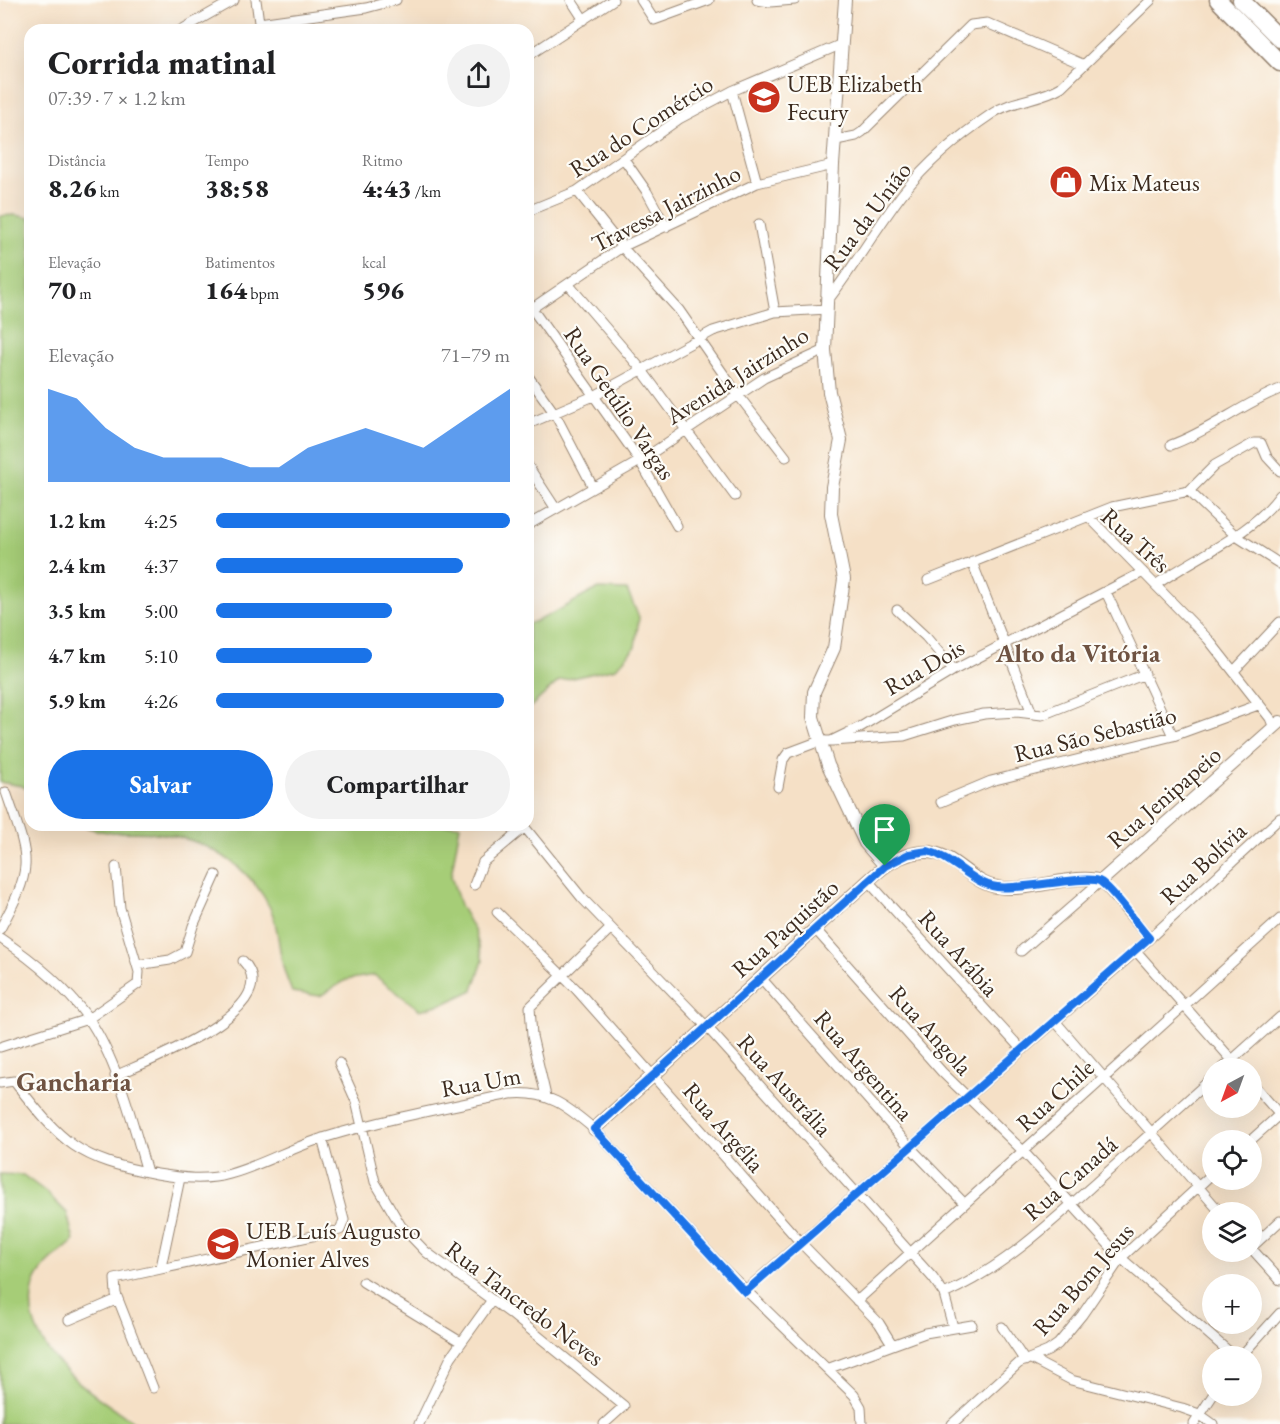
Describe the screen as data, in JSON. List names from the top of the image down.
{
  "streets": {
    "street": [
      "Rua do Comércio",
      "Travessa Jairzinho",
      "Rua da União",
      "Avenida Jairzinho",
      "Rua Getúlio Vargas",
      "Rua Três",
      "Rua Dois",
      "Rua São Sebastião",
      "Rua Jenipapeio",
      "Rua Bolívia",
      "Rua Paquistão",
      "Rua Arábia",
      "Rua Angola",
      "Rua Argentina",
      "Rua Um",
      "Rua Austrália",
      "Rua Chile",
      "Rua Argélia",
      "Rua Canadá",
      "Rua Bom Jesus",
      "Rua Tancredo Neves"
    ]
  },
  "crossings": [
    ["Rua do Comércio", "Avenida Jairzinho"],
    ["Travessa Jairzinho", "Avenida Jairzinho"],
    ["Rua da União", "Avenida Jairzinho"],
    ["Avenida Jairzinho", "Rua Getúlio Vargas"],
    ["Rua Três", "Rua Dois"],
    ["Rua Três", "Rua São Sebastião"],
    ["Rua Três", "Rua Jenipapeio"],
    ["Rua Jenipapeio", "Rua Paquistão"],
    ["Rua Bolívia", "Rua Arábia"],
    ["Rua Bolívia", "Rua Angola"],
    ["Rua Bolívia", "Rua Argentina"],
    ["Rua Bolívia", "Rua Um"],
    ["Rua Bolívia", "Rua Austrália"],
    ["Rua Bolívia", "Rua Argélia"],
    ["Rua Paquistão", "Rua Arábia"],
    ["Rua Paquistão", "Rua Angola"],
    ["Rua Paquistão", "Rua Argentina"],
    ["Rua Paquistão", "Rua Um"],
    ["Rua Paquistão", "Rua Austrália"],
    ["Rua Paquistão", "Rua Argélia"],
    ["Rua Angola", "Rua Chile"],
    ["Rua Angola", "Rua Canadá"],
    ["Rua Angola", "Rua Bom Jesus"],
    ["Rua Argentina", "Rua Chile"],
    ["Rua Um", "Rua Tancredo Neves"],
    ["Rua Austrália", "Rua Chile"],
    ["Rua Austrália", "Rua Canadá"],
    ["Rua Chile", "Rua Argélia"]
  ],
  "districts": ["Alto da Vitória", "Gancharia"],
  "places": {
    "school or university": ["UEB Elizabeth Fecury", "UEB Luís Augusto Monier Alves"],
    "shop": ["Mix Mateus"]
  },
  "north": "bottom left",
  "page": {
    "heading": ["Corrida matinal", "07:39 · 7 × 1.2 km"],
    "stats": [
      ["Distância", "8.26 km"],
      ["Tempo", "38:58"],
      ["Ritmo", "4:43 /km"],
      ["Elevação", "70 m"],
      ["Batimentos", "164 bpm"],
      ["kcal", "596"]
    ],
    "chart": ["Elevação", "71–79 m"],
    "list": [
      {
        "name": "1.2 km",
        "note": "4:25"
      },
      {
        "name": "2.4 km",
        "note": "4:37"
      },
      {
        "name": "3.5 km",
        "note": "5:00"
      },
      {
        "name": "4.7 km",
        "note": "5:10"
      },
      {
        "name": "5.9 km",
        "note": "4:26"
      }
    ],
    "buttons": ["Salvar", "Compartilhar"],
    "map_buttons": ["+", "−"]
  }
}
